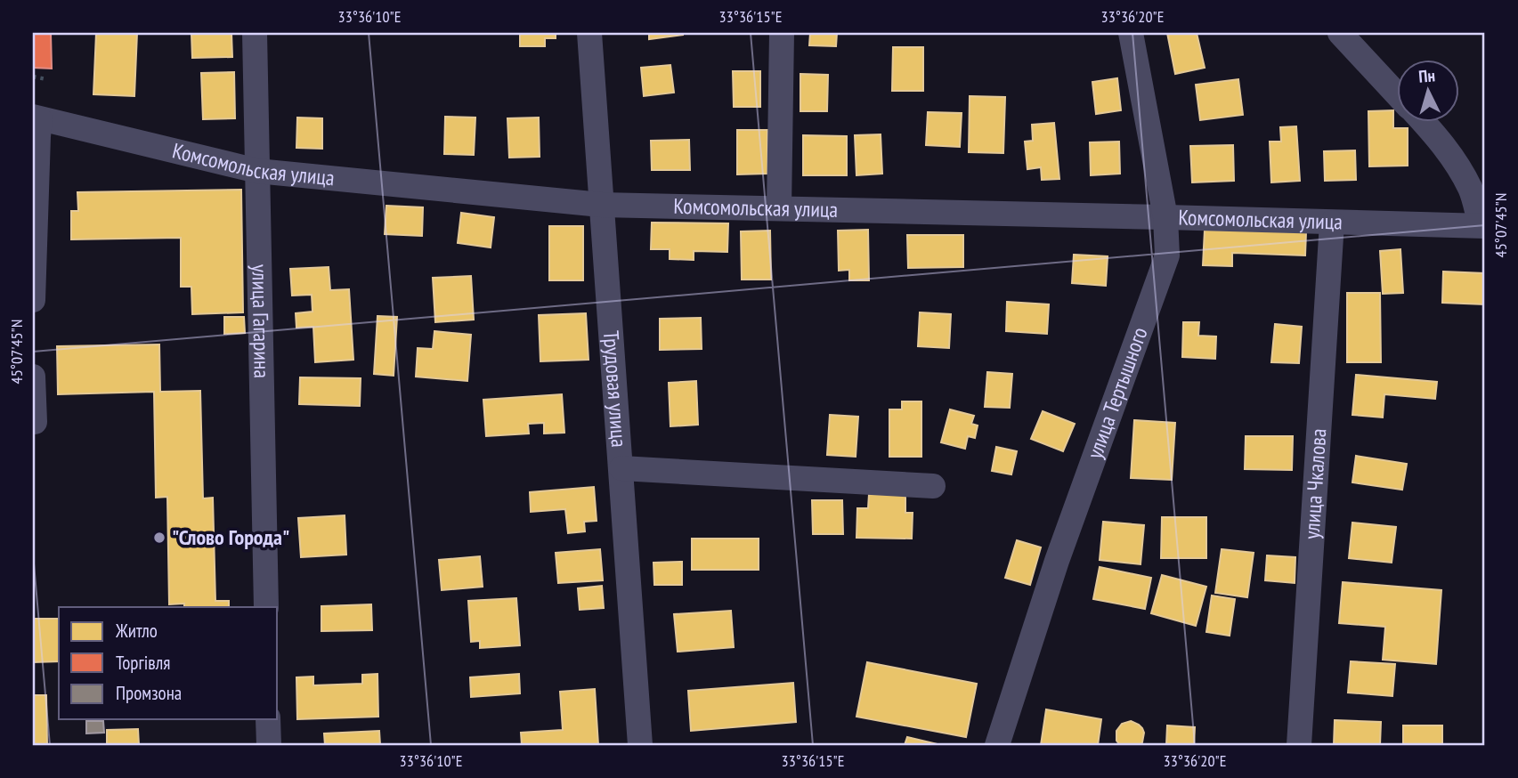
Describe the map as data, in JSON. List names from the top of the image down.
{
  "streets": {
    "street": [
      "Комсомольская улица",
      "улица Гагарина",
      "Трудовая улица",
      "улица Тертышного",
      "улица Чкалова"
    ]
  },
  "crossings": [
    ["Комсомольская улица", "улица Гагарина"],
    ["Комсомольская улица", "Трудовая улица"],
    ["Комсомольская улица", "улица Тертышного"],
    ["Комсомольская улица", "улица Чкалова"]
  ],
  "places": ["\"Слово Города\""],
  "legend": ["Житло", "Торгівля", "Промзона"],
  "north": "top",
  "coordinates": [
    "33°36'10\"E",
    "33°36'15\"E",
    "33°36'20\"E",
    "45°07'45\"N"
  ]
}
